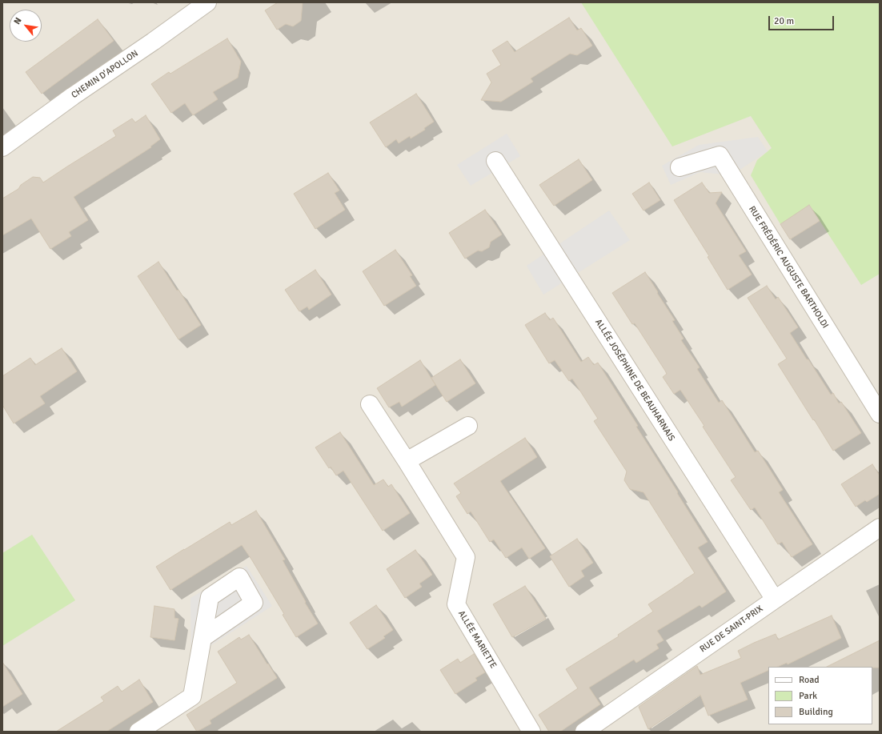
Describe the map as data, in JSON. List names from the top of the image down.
{
  "streets": {
    "street": [
      "CHEMIN D'APOLLON",
      "RUE FRÉDÉRIC AUGUSTE BARTHOLDI",
      "ALLÉE JOSÉPHINE DE BEAUHARNAIS",
      "RUE DE SAINT-PRIX",
      "ALLÉE MARIETTE"
    ]
  },
  "crossings": [
    ["ALLÉE JOSÉPHINE DE BEAUHARNAIS", "RUE DE SAINT-PRIX"]
  ],
  "legend": ["Road", "Park", "Building"],
  "scale_bar": "20 m",
  "north": "top left"
}
